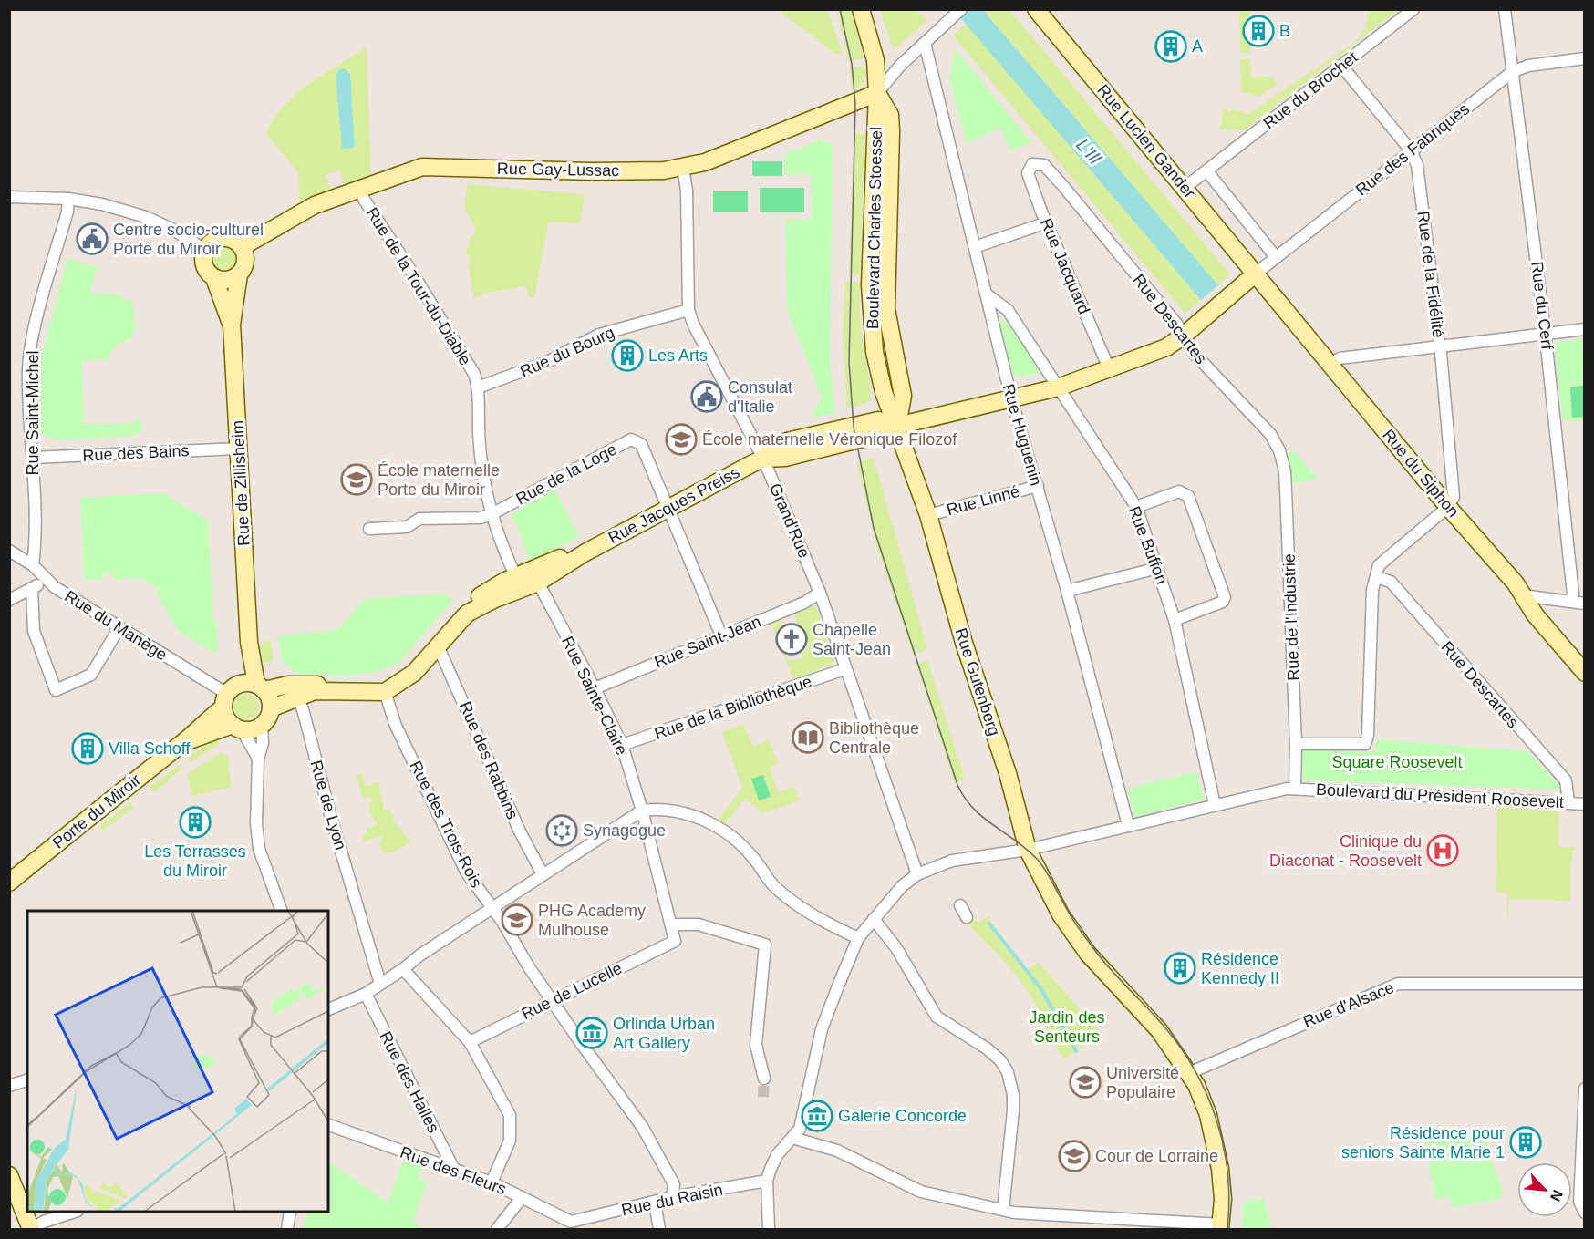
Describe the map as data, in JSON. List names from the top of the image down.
{
  "streets": {
    "street": [
      "Rue du Brochet",
      "Rue Lucien Gander",
      "Rue des Fabriques",
      "Rue Gay-Lussac",
      "Boulevard Charles Stoessel",
      "Rue Jacquard",
      "Rue de la Fidélité",
      "Rue de la Tour-du-Diable",
      "Rue du Cerf",
      "Rue Descartes",
      "Rue du Bourg",
      "Rue Saint-Michel",
      "Rue Huguenin",
      "Rue des Bains",
      "Rue du Siphon",
      "Rue de la Loge",
      "Rue de Zillisheim",
      "Rue Linné",
      "Rue Jacques Preiss",
      "Grand'Rue",
      "Rue Buffon",
      "Rue de l'Industrie",
      "Rue du Manège",
      "Rue Saint-Jean",
      "Rue Gutenberg",
      "Rue Sainte-Claire",
      "Rue de la Bibliothèque",
      "Rue des Rabbins",
      "Boulevard du Président Roosevelt",
      "Rue de Lyon",
      "Porte du Miroir",
      "Rue des Trois-Rois",
      "Rue de Lucelle",
      "Rue d'Alsace",
      "Rue des Halles",
      "Rue des Fleurs",
      "Rue du Raisin"
    ]
  },
  "crossings": [
    ["Rue du Brochet", "Rue Lucien Gander"],
    ["Rue du Brochet", "Rue de la Fidélité"],
    ["Rue Lucien Gander", "Rue des Fabriques"],
    ["Rue Lucien Gander", "Rue du Siphon"],
    ["Rue des Fabriques", "Rue de la Fidélité"],
    ["Rue des Fabriques", "Rue du Cerf"],
    ["Rue des Fabriques", "Rue du Siphon"],
    ["Rue Gay-Lussac", "Boulevard Charles Stoessel"],
    ["Rue Gay-Lussac", "Rue de la Tour-du-Diable"],
    ["Rue Gay-Lussac", "Rue de Zillisheim"],
    ["Rue Gay-Lussac", "Grand'Rue"],
    ["Boulevard Charles Stoessel", "Rue Linné"],
    ["Boulevard Charles Stoessel", "Rue Jacques Preiss"],
    ["Boulevard Charles Stoessel", "Rue Gutenberg"],
    ["Rue Jacquard", "Rue Descartes"],
    ["Rue de la Fidélité", "Rue du Siphon"],
    ["Rue de la Tour-du-Diable", "Rue du Bourg"],
    ["Rue de la Tour-du-Diable", "Rue de la Loge"],
    ["Rue de la Tour-du-Diable", "Rue Jacques Preiss"],
    ["Rue Descartes", "Rue de l'Industrie"],
    ["Rue Descartes", "Boulevard du Président Roosevelt"],
    ["Rue du Bourg", "Grand'Rue"],
    ["Rue Saint-Michel", "Rue des Bains"],
    ["Rue Saint-Michel", "Rue du Manège"],
    ["Rue Huguenin", "Rue Linné"],
    ["Rue Huguenin", "Rue Buffon"],
    ["Rue Huguenin", "Boulevard du Président Roosevelt"],
    ["Rue des Bains", "Rue de Zillisheim"],
    ["Rue de la Loge", "Rue Jacques Preiss"],
    ["Rue de Zillisheim", "Rue Jacques Preiss"],
    ["Rue de Zillisheim", "Rue du Manège"],
    ["Rue de Zillisheim", "Porte du Miroir"],
    ["Rue Linné", "Rue Gutenberg"],
    ["Rue Jacques Preiss", "Grand'Rue"],
    ["Rue Jacques Preiss", "Rue du Manège"],
    ["Rue Jacques Preiss", "Rue Sainte-Claire"],
    ["Rue Jacques Preiss", "Rue des Rabbins"],
    ["Rue Jacques Preiss", "Porte du Miroir"],
    ["Rue Jacques Preiss", "Rue des Trois-Rois"],
    ["Grand'Rue", "Rue Saint-Jean"],
    ["Grand'Rue", "Rue de la Bibliothèque"],
    ["Grand'Rue", "Boulevard du Président Roosevelt"],
    ["Rue Buffon", "Boulevard du Président Roosevelt"],
    ["Rue de l'Industrie", "Boulevard du Président Roosevelt"],
    ["Rue du Manège", "Porte du Miroir"],
    ["Rue Saint-Jean", "Rue Sainte-Claire"],
    ["Rue Gutenberg", "Boulevard du Président Roosevelt"],
    ["Rue Gutenberg", "Rue d'Alsace"],
    ["Rue Sainte-Claire", "Rue de la Bibliothèque"],
    ["Rue Sainte-Claire", "Rue de Lucelle"],
    ["Boulevard du Président Roosevelt", "Rue du Raisin"],
    ["Rue des Trois-Rois", "Rue de Lucelle"],
    ["Rue des Trois-Rois", "Rue du Raisin"],
    ["Rue des Halles", "Rue des Fleurs"],
    ["Rue des Fleurs", "Rue du Raisin"]
  ],
  "water": ["L'Ill"],
  "parks": ["Square Roosevelt", "Jardin des Senteurs"],
  "places": {
    "building": [
      "B",
      "A",
      "Les Arts",
      "Villa Schoff",
      "Les Terrasses du Miroir",
      "Résidence Kennedy II",
      "Résidence pour seniors Sainte Marie 1"
    ],
    "public building": ["Centre socio-culturel Porte du Miroir", "Consulat d'Italie"],
    "school or university": [
      "École maternelle Véronique Filozof",
      "École maternelle Porte du Miroir",
      "PHG Academy Mulhouse",
      "Université Populaire",
      "Cour de Lorraine"
    ],
    "church": ["Chapelle Saint-Jean"],
    "library": ["Bibliothèque Centrale"],
    "synagogue": ["Synagogue"],
    "hospital": ["Clinique du Diaconat - Roosevelt"],
    "museum": ["Orlinda Urban Art Gallery", "Galerie Concorde"]
  },
  "north": "bottom right"
}
